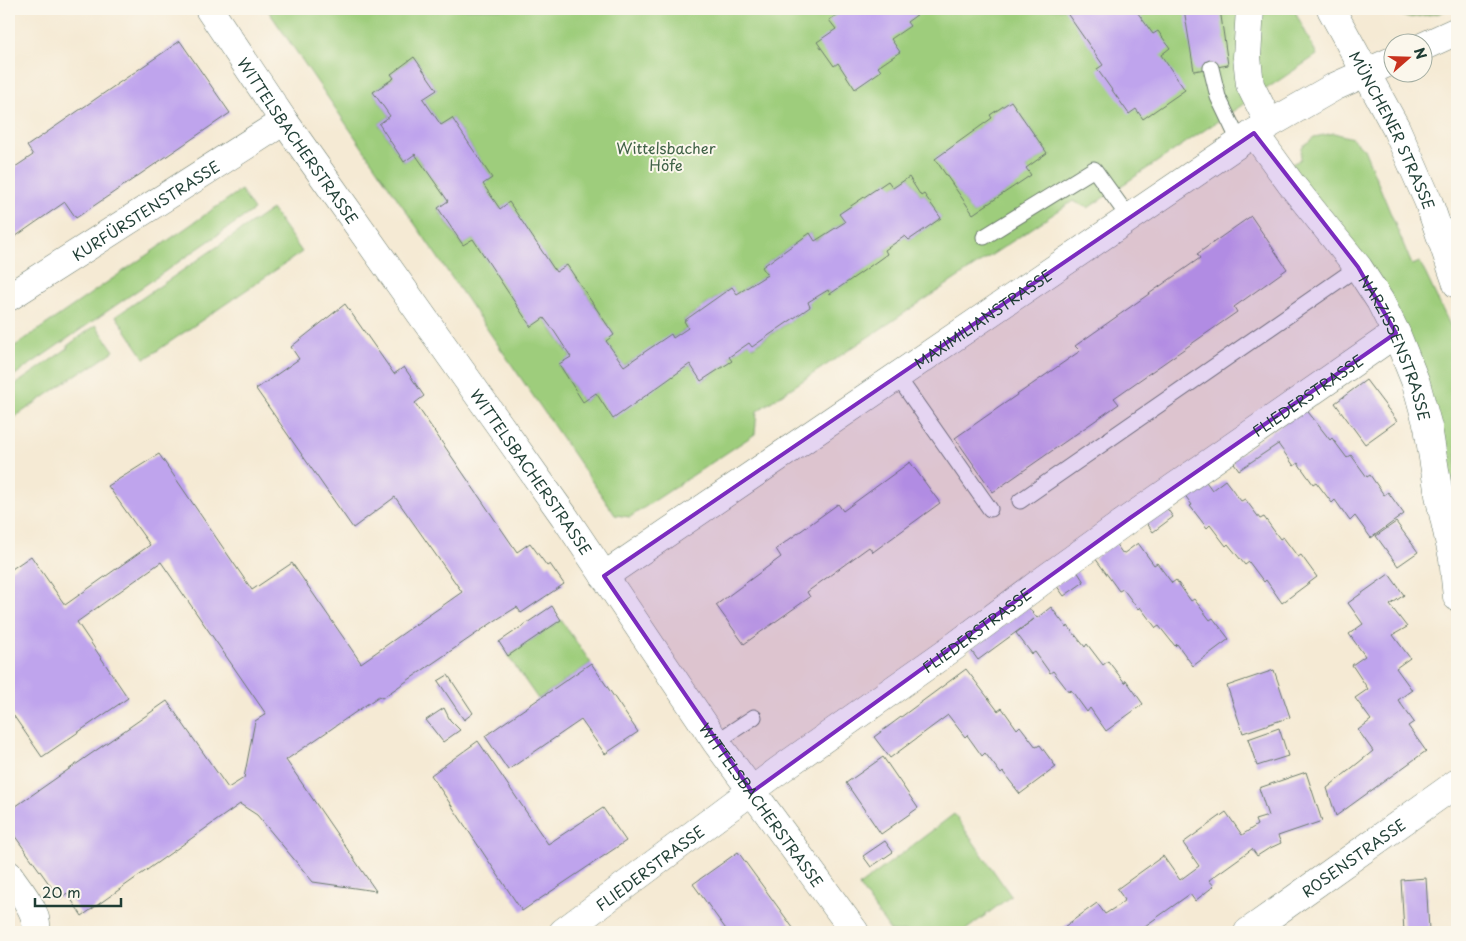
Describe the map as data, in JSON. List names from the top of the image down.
{
  "streets": {
    "street": [
      "MÜNCHENER STRASSE",
      "WITTELSBACHERSTRASSE",
      "KURFÜRSTENSTRASSE",
      "MAXIMILIANSTRASSE",
      "NARZISSENSTRASSE",
      "FLIEDERSTRASSE",
      "ROSENSTRASSE"
    ]
  },
  "crossings": [
    ["MÜNCHENER STRASSE", "MAXIMILIANSTRASSE"],
    ["WITTELSBACHERSTRASSE", "KURFÜRSTENSTRASSE"],
    ["WITTELSBACHERSTRASSE", "MAXIMILIANSTRASSE"],
    ["WITTELSBACHERSTRASSE", "FLIEDERSTRASSE"],
    ["MAXIMILIANSTRASSE", "NARZISSENSTRASSE"],
    ["NARZISSENSTRASSE", "FLIEDERSTRASSE"]
  ],
  "parks": ["Wittelsbacher Höfe"],
  "scale_bar": "20 m",
  "north": "right"
}
